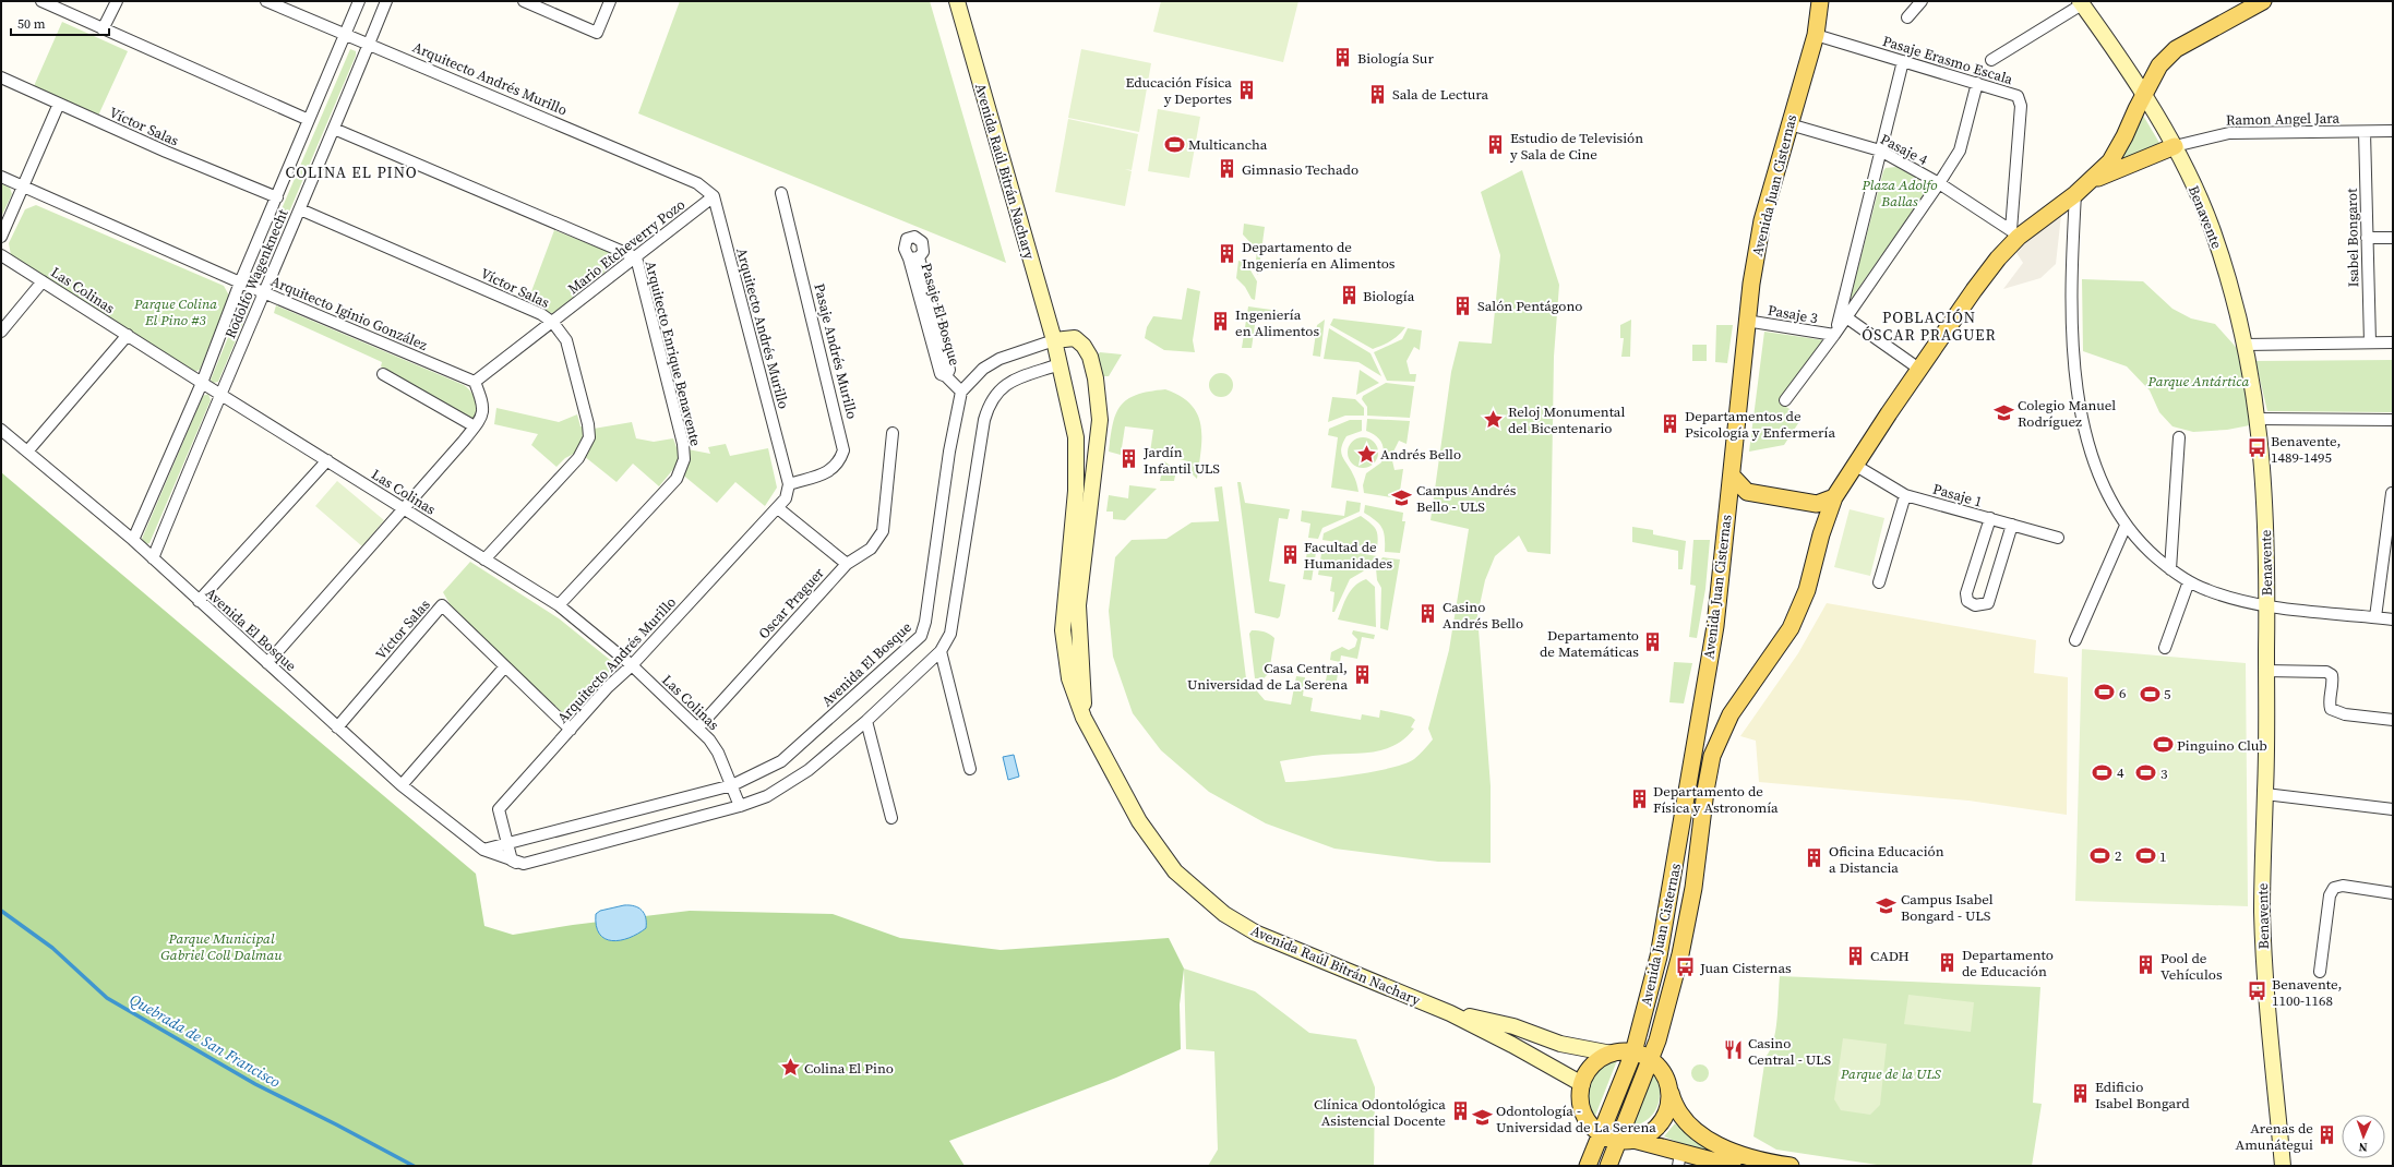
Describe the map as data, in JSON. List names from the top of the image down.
{
  "streets": {
    "main road": ["Avenida Raúl Bitrán Nachary", "Avenida Juan Cisternas", "Benavente"],
    "street": [
      "Pasaje Erasmo Escala",
      "Arquitecto Andrés Murillo",
      "Ramon Angel Jara",
      "Víctor Salas",
      "Pasaje 4",
      "Isabel Bongarot",
      "Mario Etcheverry Pozo",
      "Rodolfo Wagenknecht",
      "Las Colinas",
      "Arquitecto Iginio González",
      "Pasaje El Bosque",
      "Pasaje 3",
      "Pasaje Andrés Murillo",
      "Arquitecto Enrique Benavente",
      "Pasaje 1",
      "Oscar Praguer",
      "Avenida El Bosque"
    ]
  },
  "crossings": [
    ["Pasaje Erasmo Escala", "Pasaje 4"],
    ["Pasaje Erasmo Escala", "Avenida Juan Cisternas"],
    ["Arquitecto Andrés Murillo", "Víctor Salas"],
    ["Arquitecto Andrés Murillo", "Mario Etcheverry Pozo"],
    ["Arquitecto Andrés Murillo", "Rodolfo Wagenknecht"],
    ["Arquitecto Andrés Murillo", "Las Colinas"],
    ["Arquitecto Andrés Murillo", "Pasaje Andrés Murillo"],
    ["Arquitecto Andrés Murillo", "Oscar Praguer"],
    ["Arquitecto Andrés Murillo", "Avenida El Bosque"],
    ["Ramon Angel Jara", "Benavente"],
    ["Ramon Angel Jara", "Isabel Bongarot"],
    ["Víctor Salas", "Mario Etcheverry Pozo"],
    ["Víctor Salas", "Rodolfo Wagenknecht"],
    ["Víctor Salas", "Las Colinas"],
    ["Víctor Salas", "Avenida El Bosque"],
    ["Pasaje 4", "Avenida Juan Cisternas"],
    ["Avenida Raúl Bitrán Nachary", "Avenida El Bosque"],
    ["Avenida Juan Cisternas", "Benavente"],
    ["Avenida Juan Cisternas", "Pasaje 3"],
    ["Avenida Juan Cisternas", "Pasaje 1"],
    ["Mario Etcheverry Pozo", "Arquitecto Iginio González"],
    ["Mario Etcheverry Pozo", "Arquitecto Enrique Benavente"],
    ["Rodolfo Wagenknecht", "Las Colinas"],
    ["Rodolfo Wagenknecht", "Arquitecto Iginio González"],
    ["Rodolfo Wagenknecht", "Arquitecto Enrique Benavente"],
    ["Rodolfo Wagenknecht", "Avenida El Bosque"],
    ["Las Colinas", "Arquitecto Enrique Benavente"],
    ["Las Colinas", "Oscar Praguer"],
    ["Las Colinas", "Avenida El Bosque"],
    ["Pasaje El Bosque", "Avenida El Bosque"]
  ],
  "districts": ["COLINA EL PINO", "POBLACIÓN ÓSCAR PRAGUER"],
  "water": ["Quebrada de San Francisco"],
  "parks": [
    "Plaza Adolfo Ballas",
    "Parque Colina El Pino #3",
    "Parque Antártica",
    "Parque Municipal Gabriel Coll Dalmau",
    "Parque de la ULS"
  ],
  "places": {
    "building": [
      "Biología Sur",
      "Educación Física y Deportes",
      "Sala de Lectura",
      "Estudio de Televisión y Sala de Cine",
      "Gimnasio Techado",
      "Departamento de Ingeniería en Alimentos",
      "Biología",
      "Salón Pentágono",
      "Ingeniería en Alimentos",
      "Departamentos de Psicología y Enfermería",
      "Jardín Infantil ULS",
      "Facultad de Humanidades",
      "Casino Andrés Bello",
      "Departamento de Matemáticas",
      "Casa Central, Universidad de La Serena",
      "Departamento de Física y Astronomía",
      "Oficina Educación a Distancia",
      "CADH",
      "Departamento de Educación",
      "Pool de Vehículos",
      "Edificio Isabel Bongard",
      "Clínica Odontológica Asistencial Docente",
      "Arenas de Amunátegui"
    ],
    "sports": [
      "Multicancha",
      "6",
      "5",
      "Pinguino Club",
      "4",
      "3",
      "2",
      "1"
    ],
    "school or university": [
      "Colegio Manuel Rodríguez",
      "Campus Andrés Bello - ULS",
      "Campus Isabel Bongard - ULS",
      "Odontología - Universidad de La Serena"
    ],
    "place": ["Reloj Monumental del Bicentenario", "Andrés Bello", "Colina El Pino"],
    "bus stop": ["Benavente, 1489-1495", "Juan Cisternas", "Benavente, 1100-1168"],
    "restaurant": ["Casino Central - ULS"]
  },
  "scale_bar": "50 m",
  "north": "bottom"
}
